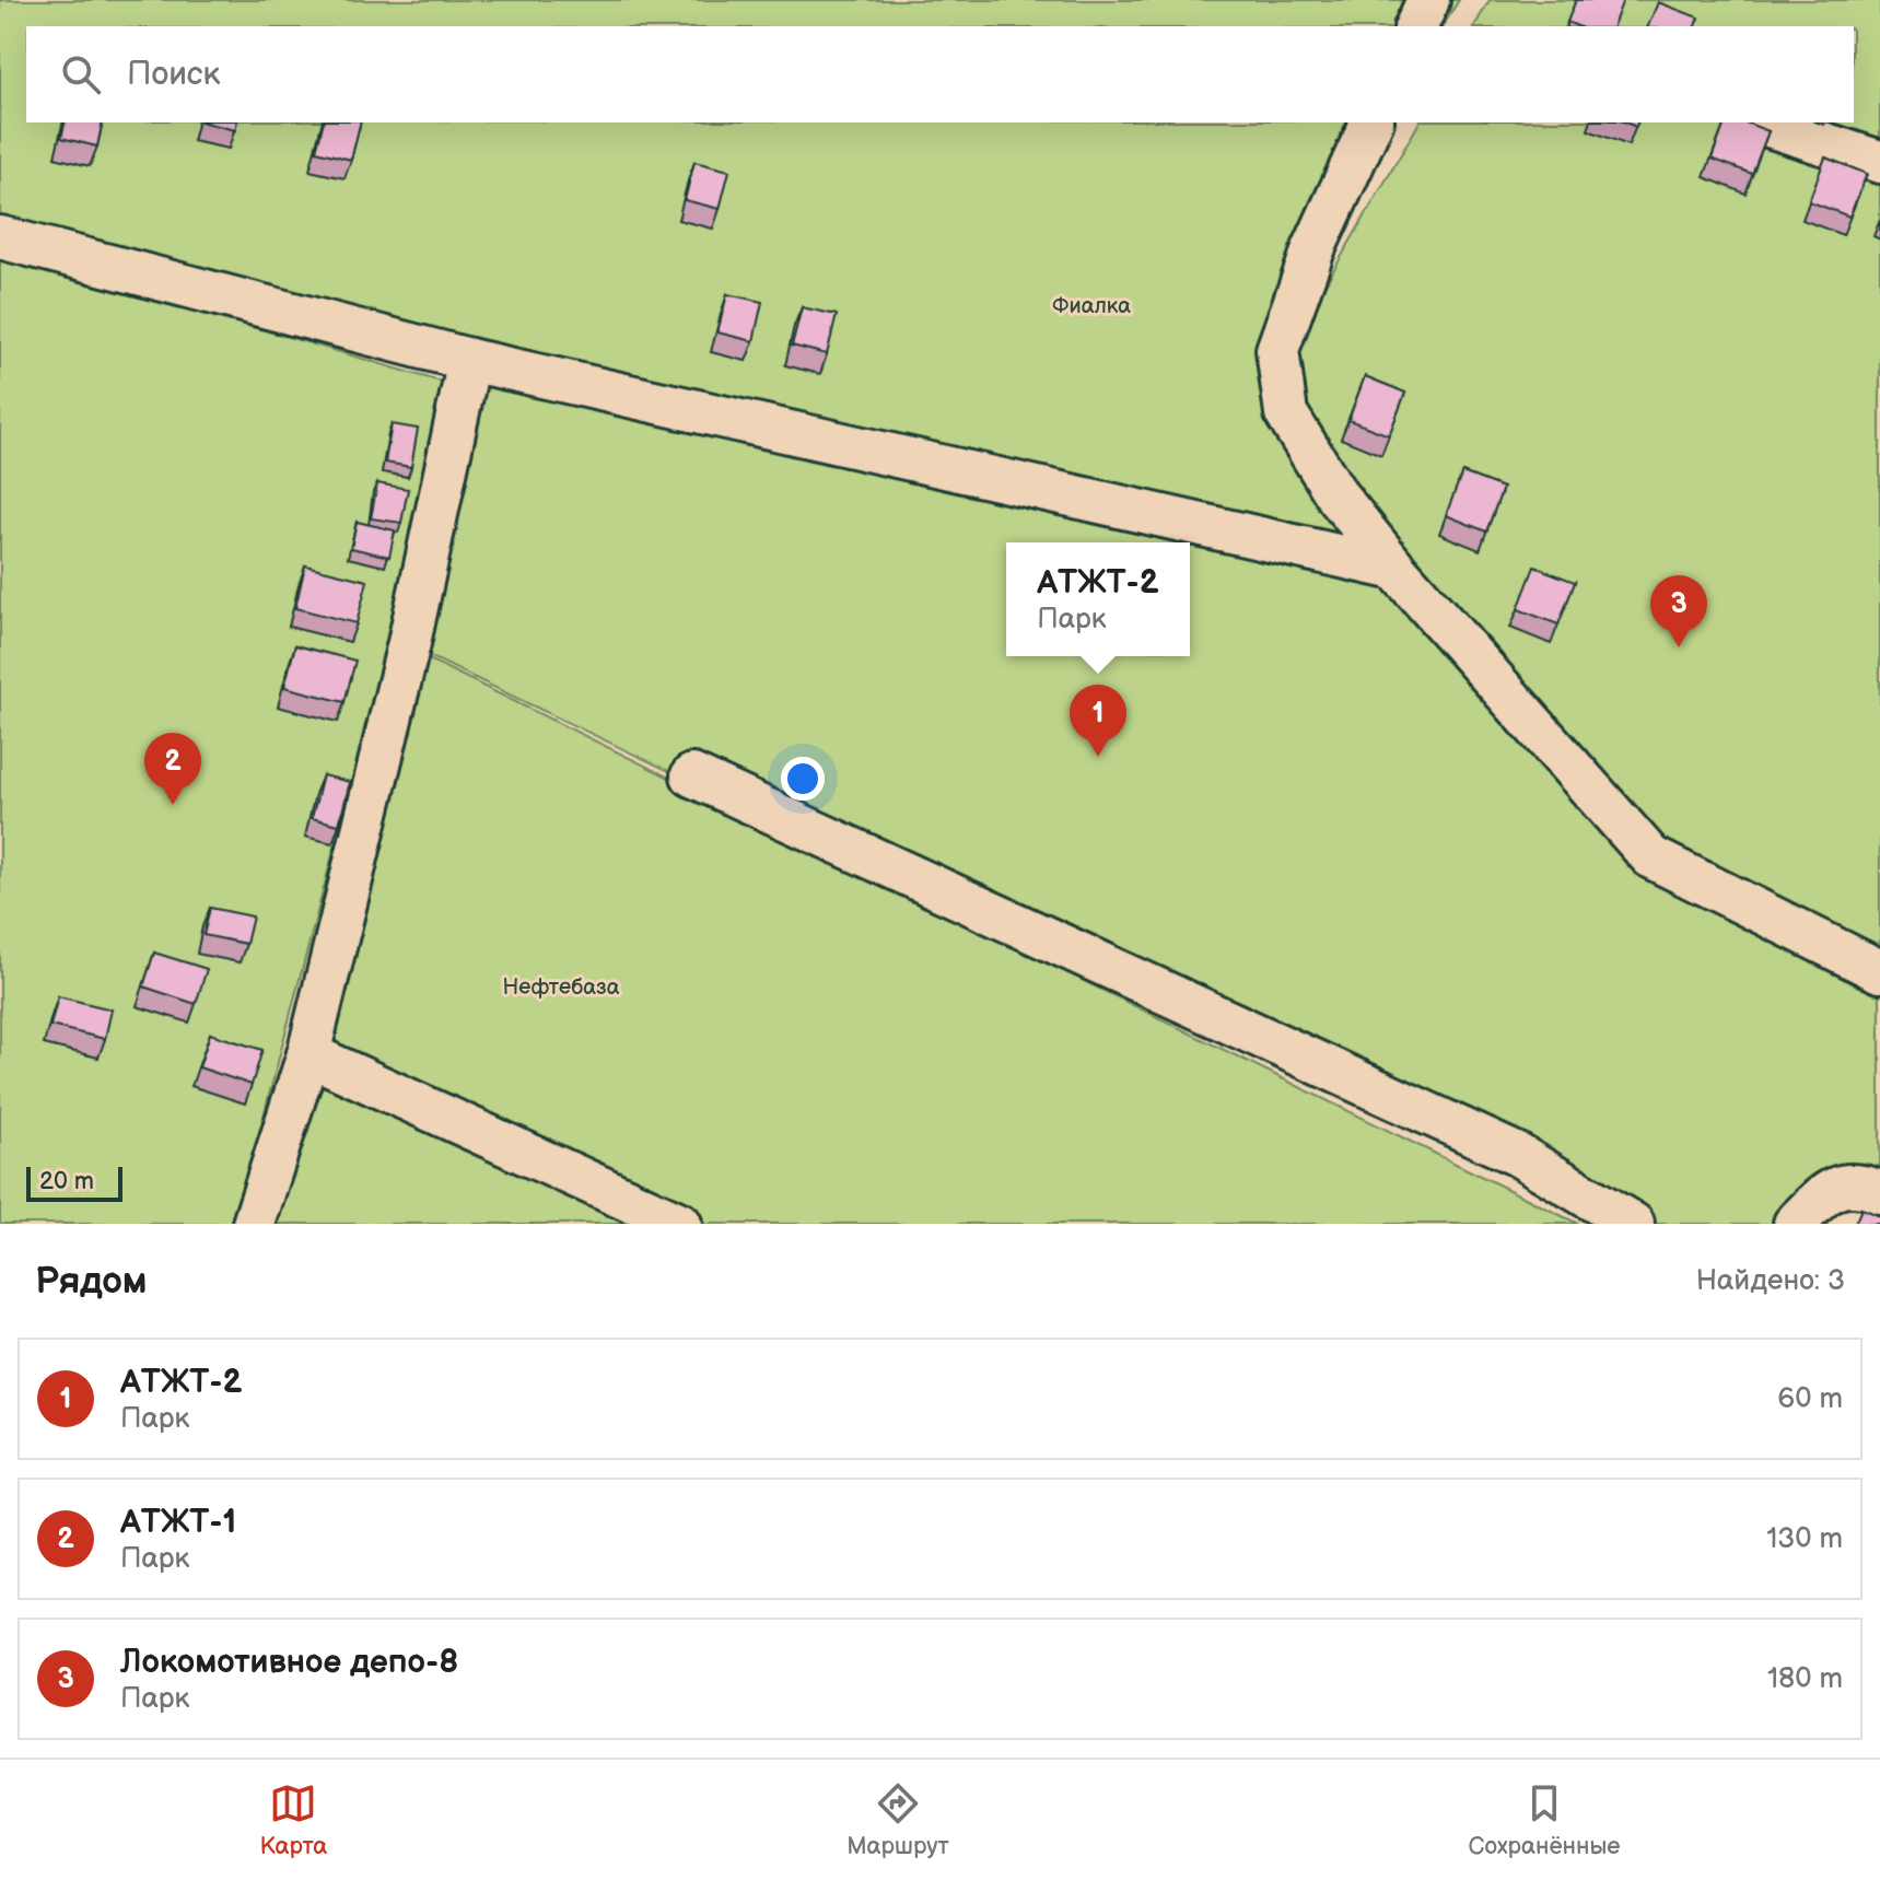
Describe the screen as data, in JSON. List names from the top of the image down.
{
  "parks": ["Фиалка", "Нефтебаза"],
  "scale_bar": "20 m",
  "page": {
    "search": "Поиск",
    "popup": ["АТЖТ-2", "Парк"],
    "pins": ["3", "1", "2"],
    "scale": "20 m",
    "heading": ["Рядом", "Найдено: 3"],
    "list": [
      {
        "mark": "1",
        "name": "АТЖТ-2",
        "note": "Парк",
        "value": "60 m"
      },
      {
        "mark": "2",
        "name": "АТЖТ-1",
        "note": "Парк",
        "value": "130 m"
      },
      {
        "mark": "3",
        "name": "Локомотивное депо-8",
        "note": "Парк",
        "value": "180 m"
      }
    ],
    "nav": ["Карта", "Маршрут", "Сохранённые"]
  }
}
